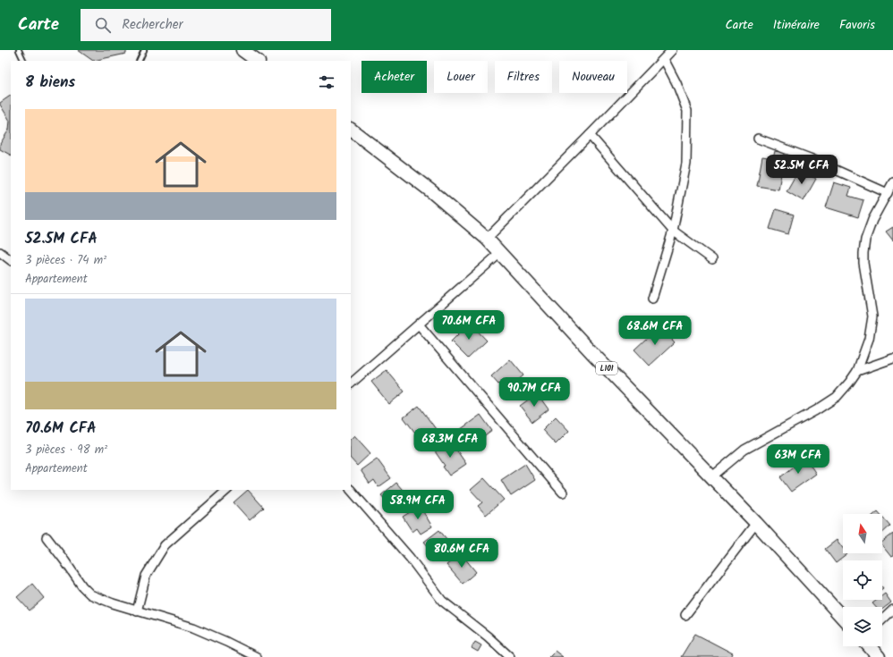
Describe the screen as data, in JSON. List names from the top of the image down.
{
  "streets": {
    "main road": ["L101"]
  },
  "north": "top",
  "page": {
    "header": "Carte",
    "search": "Rechercher",
    "nav": ["Carte", "Itinéraire", "Favoris"],
    "chip": [
      "Acheter",
      "Louer",
      "Filtres",
      "Nouveau"
    ],
    "heading": "8 biens",
    "list": [
      {
        "name": "52.5M CFA",
        "note": "3 pièces · 74 m² · Appartement"
      },
      {
        "name": "70.6M CFA",
        "note": "3 pièces · 98 m² · Appartement"
      }
    ],
    "price": [
      "52.5M CFA",
      "70.6M CFA",
      "68.6M CFA",
      "90.7M CFA",
      "68.3M CFA",
      "63M CFA",
      "58.9M CFA",
      "80.6M CFA"
    ]
  }
}
